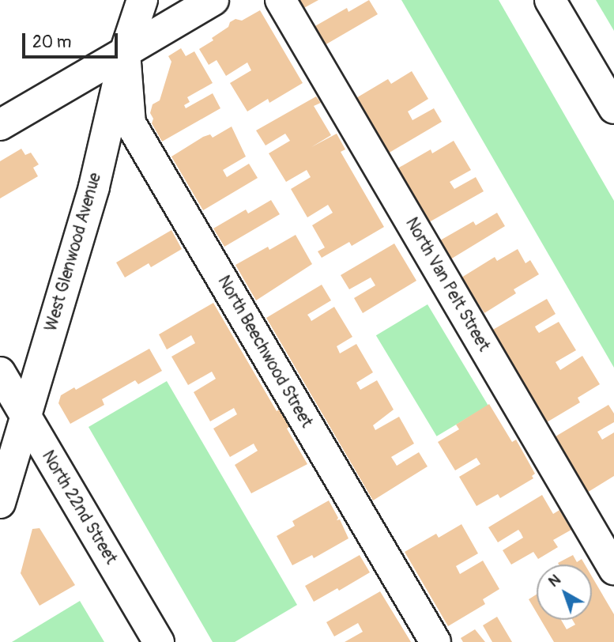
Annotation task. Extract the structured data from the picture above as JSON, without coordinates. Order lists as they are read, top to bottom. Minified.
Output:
{"streets":{"street":["West Glenwood Avenue","North Van Pelt Street","North Beechwood Street","North 22nd Street"]},"crossings":[["West Glenwood Avenue","North Beechwood Street"],["West Glenwood Avenue","North 22nd Street"]],"scale_bar":"20 m","north":"top left"}
